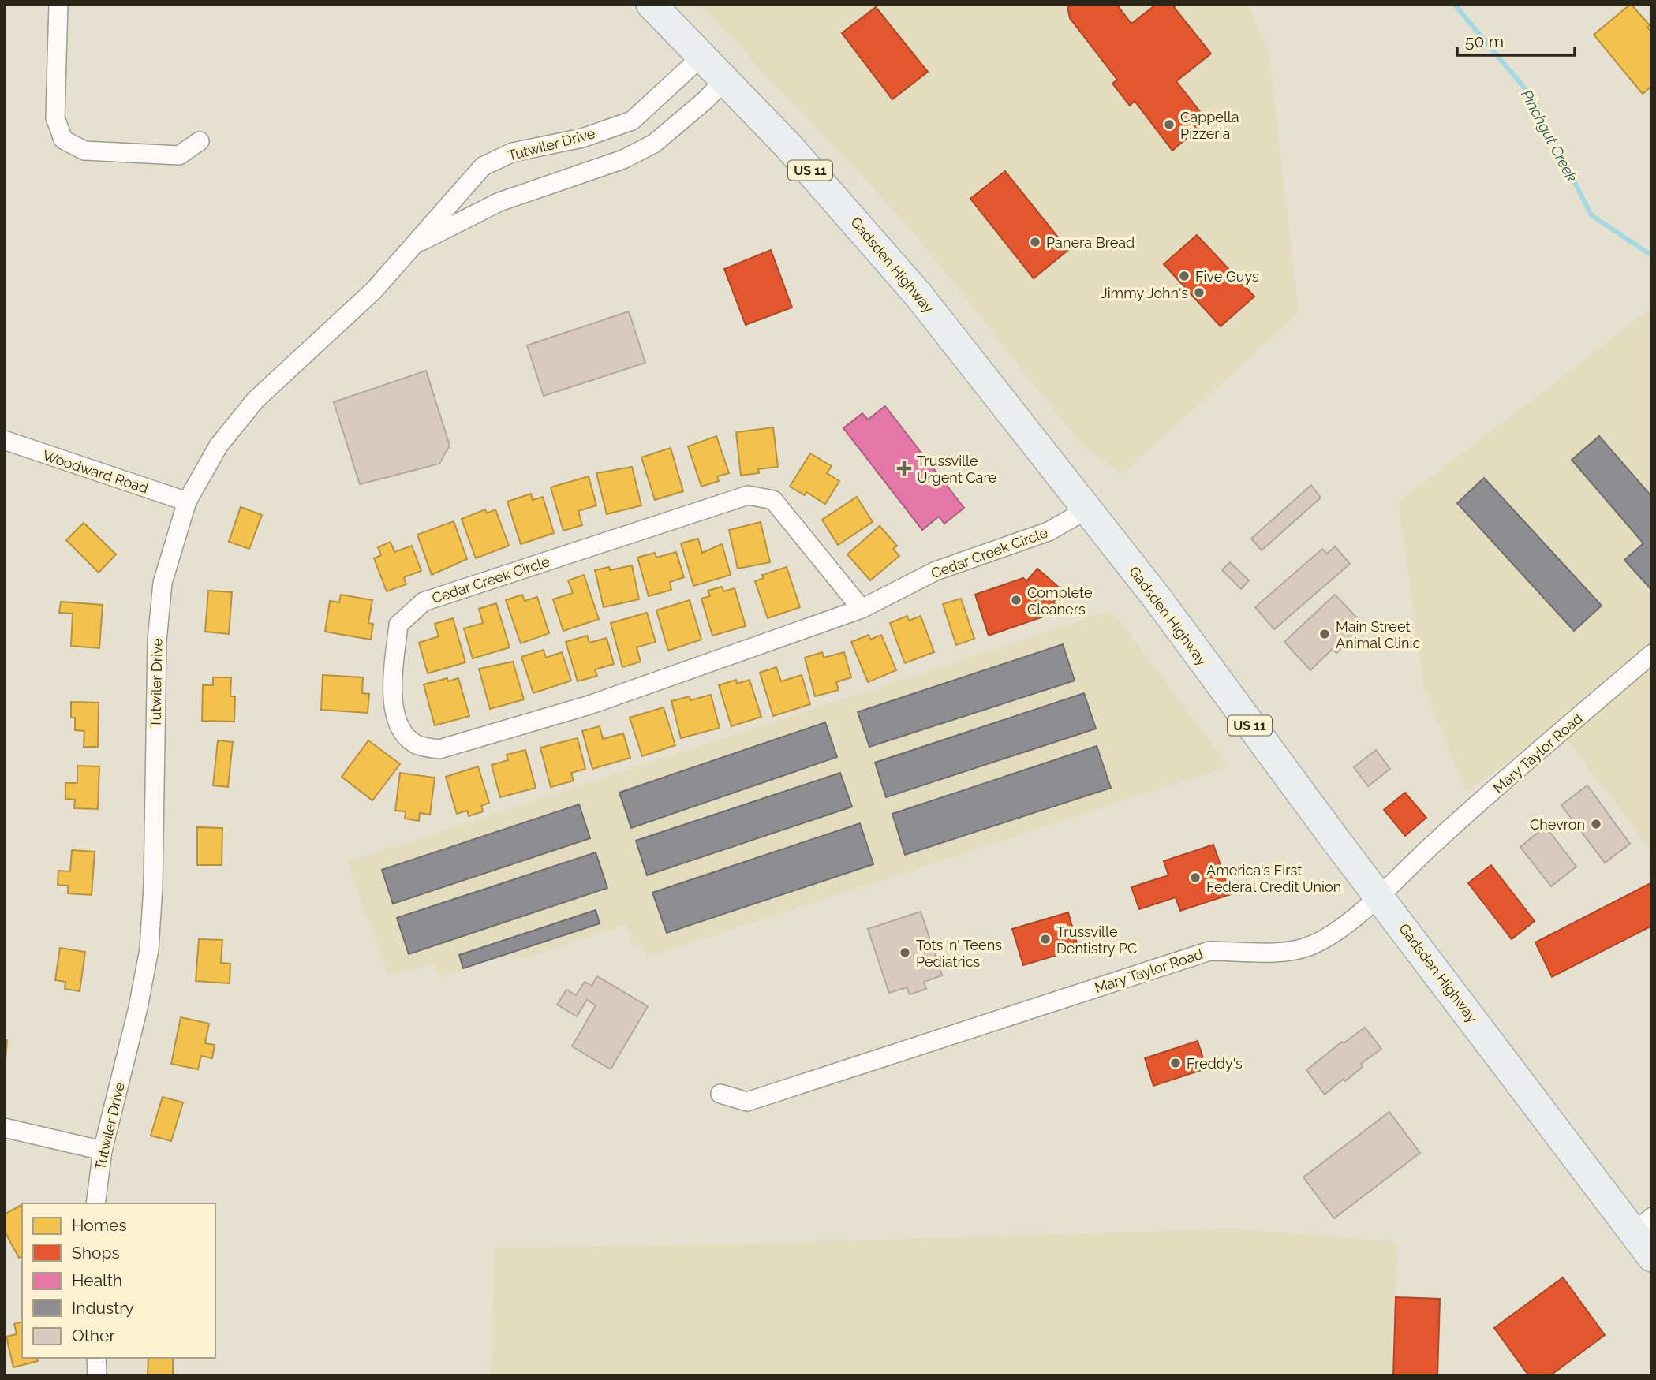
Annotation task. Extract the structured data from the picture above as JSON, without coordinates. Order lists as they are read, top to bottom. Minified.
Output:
{"streets":{"main road":["US 11","Gadsden Highway"],"street":["Tutwiler Drive","Woodward Road","Cedar Creek Circle","Mary Taylor Road"]},"crossings":[["Tutwiler Drive","Gadsden Highway"],["Tutwiler Drive","Woodward Road"],["Gadsden Highway","Cedar Creek Circle"],["Gadsden Highway","Mary Taylor Road"]],"water":["Pinchgut Creek"],"places":{"other":["Cappella Pizzeria","Panera Bread","Five Guys","Jimmy John's","Complete Cleaners","Main Street Animal Clinic","Chevron","America's First Federal Credit Union","Trussville Dentistry PC","Tots 'n' Teens Pediatrics","Freddy's"],"health":["Trussville Urgent Care"]},"legend":["Homes","Shops","Health","Industry","Other"],"scale_bar":"50 m"}
